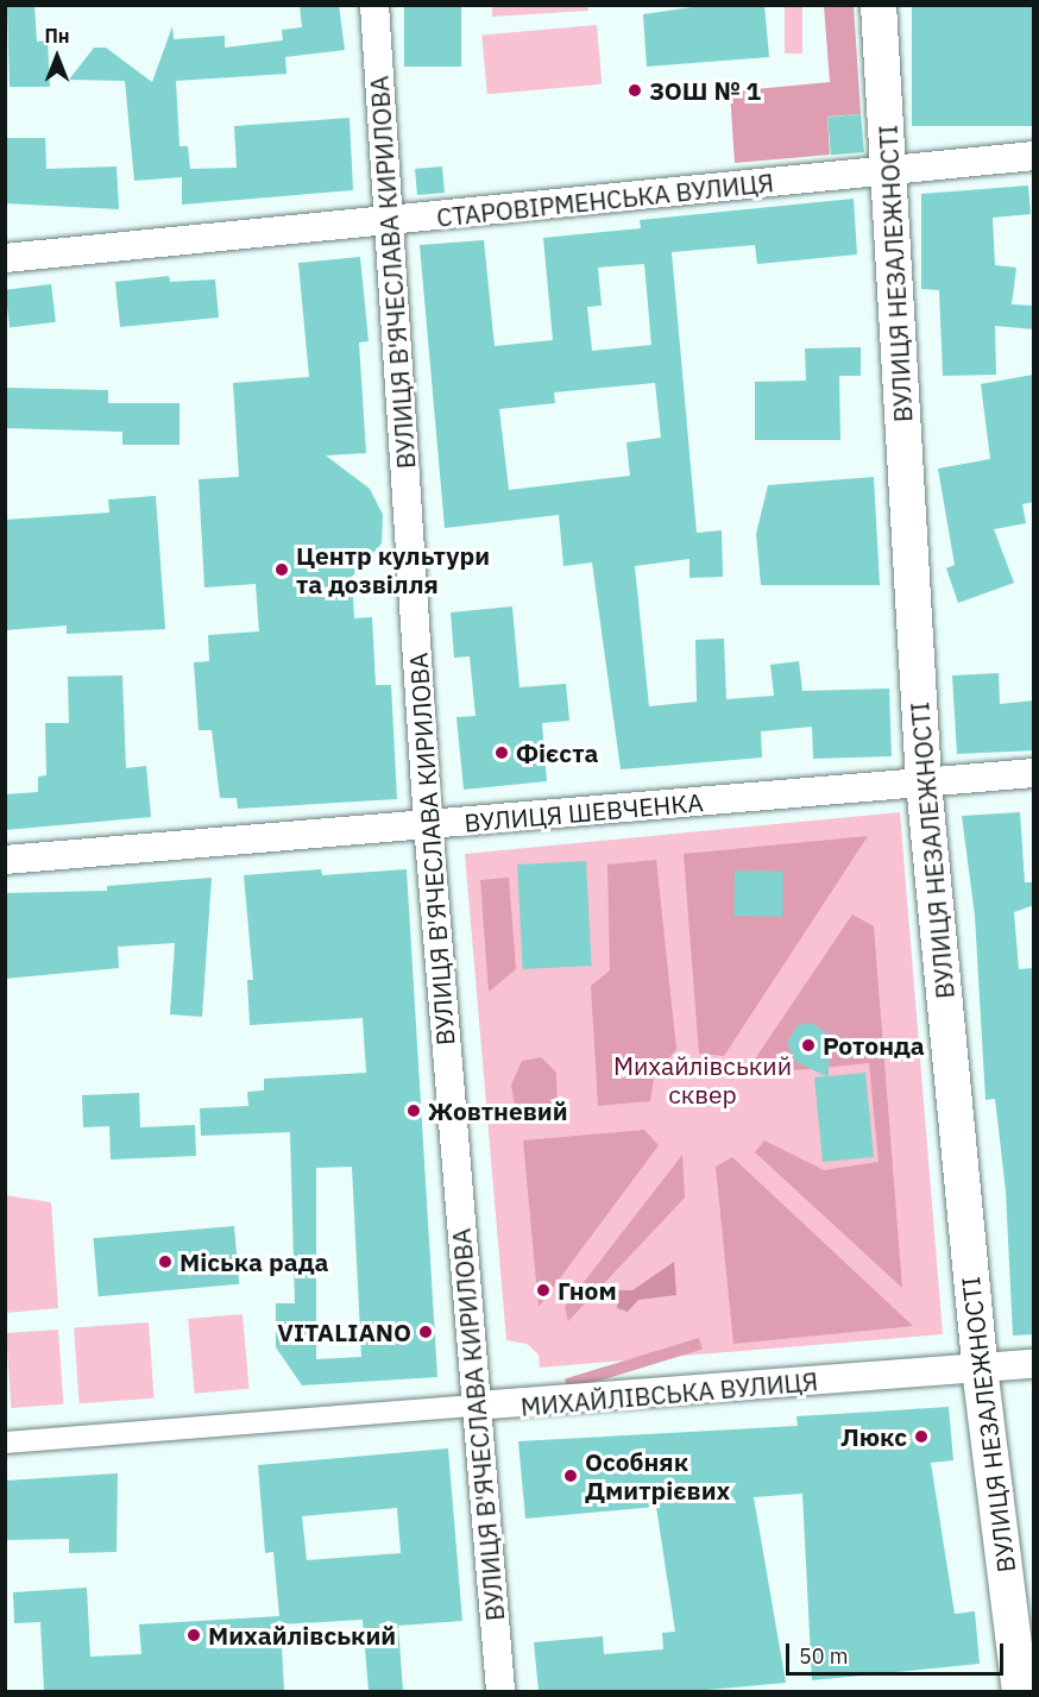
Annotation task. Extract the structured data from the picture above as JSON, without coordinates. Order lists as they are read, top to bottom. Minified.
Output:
{"streets":{"street":["СТАРОВІРМЕНСЬКА ВУЛИЦЯ","ВУЛИЦЯ В'ЯЧЕСЛАВА КИРИЛОВА","ВУЛИЦЯ НЕЗАЛЕЖНОСТІ","ВУЛИЦЯ ШЕВЧЕНКА","МИХАЙЛІВСЬКА ВУЛИЦЯ"]},"crossings":[["СТАРОВІРМЕНСЬКА ВУЛИЦЯ","ВУЛИЦЯ В'ЯЧЕСЛАВА КИРИЛОВА"],["СТАРОВІРМЕНСЬКА ВУЛИЦЯ","ВУЛИЦЯ НЕЗАЛЕЖНОСТІ"],["ВУЛИЦЯ В'ЯЧЕСЛАВА КИРИЛОВА","ВУЛИЦЯ ШЕВЧЕНКА"],["ВУЛИЦЯ В'ЯЧЕСЛАВА КИРИЛОВА","МИХАЙЛІВСЬКА ВУЛИЦЯ"],["ВУЛИЦЯ НЕЗАЛЕЖНОСТІ","ВУЛИЦЯ ШЕВЧЕНКА"],["ВУЛИЦЯ НЕЗАЛЕЖНОСТІ","МИХАЙЛІВСЬКА ВУЛИЦЯ"]],"parks":["Михайлівський сквер"],"places":["ЗОШ № 1","Центр культури та дозвілля","Фієста","Ротонда","Жовтневий","Міська рада","Гном","VITALIANO","Люкс","Особняк Дмитрієвих","Михайлівський"],"scale_bar":"50 m","north":"top"}
